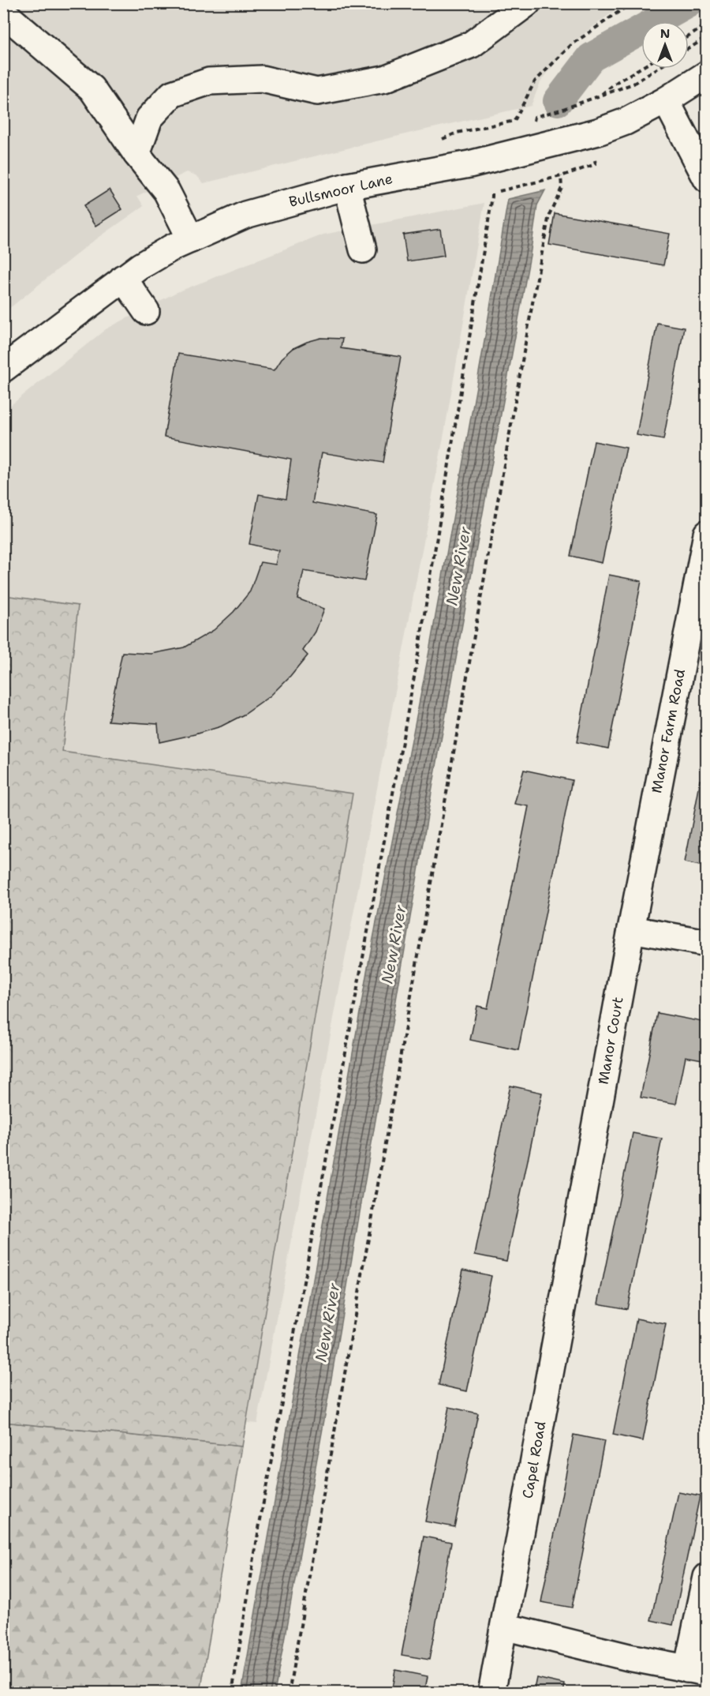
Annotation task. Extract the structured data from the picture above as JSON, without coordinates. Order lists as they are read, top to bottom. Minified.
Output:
{"streets":{"street":["Bullsmoor Lane","Manor Farm Road","Manor Court","Capel Road"]},"crossings":[["Manor Farm Road","Manor Court"],["Manor Court","Capel Road"]],"water":["New River"],"north":"top"}
